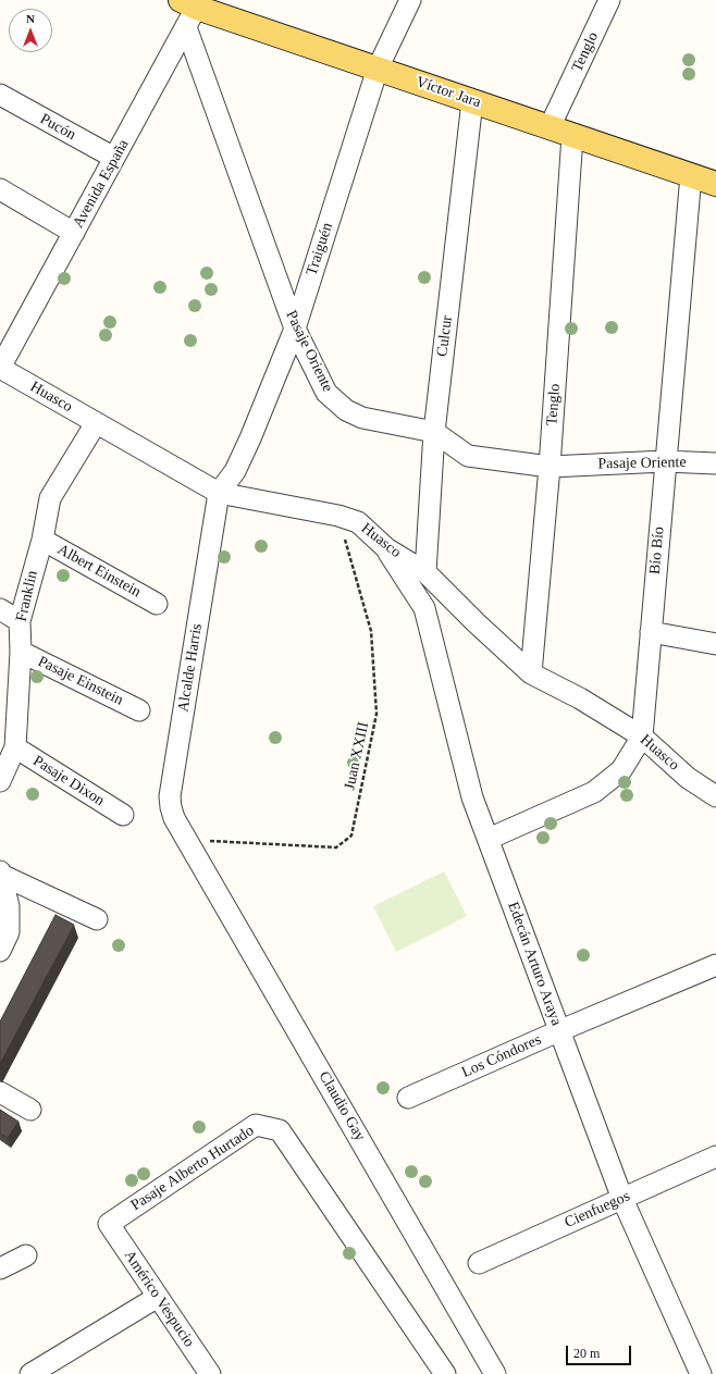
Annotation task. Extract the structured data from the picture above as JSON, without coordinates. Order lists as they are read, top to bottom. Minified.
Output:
{"streets":{"main road":["Víctor Jara"],"street":["Tenglo","Pucón","Avenida España","Traiguén","Culcur","Pasaje Oriente","Huasco","Bío Bío","Albert Einstein","Franklin","Alcalde Harris","Pasaje Einstein","Pasaje Dixon","Edecán Arturo Araya","Los Cóndores","Claudio Gay","Pasaje Alberto Hurtado","Cienfuegos","Américo Vespucio"],"path":["Juan XXIII"]},"crossings":[["Tenglo","Víctor Jara"],["Tenglo","Pasaje Oriente"],["Tenglo","Huasco"],["Víctor Jara","Avenida España"],["Víctor Jara","Traiguén"],["Víctor Jara","Culcur"],["Víctor Jara","Pasaje Oriente"],["Víctor Jara","Bío Bío"],["Pucón","Avenida España"],["Avenida España","Pasaje Oriente"],["Avenida España","Huasco"],["Traiguén","Pasaje Oriente"],["Traiguén","Huasco"],["Traiguén","Alcalde Harris"],["Culcur","Pasaje Oriente"],["Culcur","Huasco"],["Pasaje Oriente","Bío Bío"],["Huasco","Bío Bío"],["Huasco","Franklin"],["Huasco","Alcalde Harris"],["Huasco","Juan XXIII"],["Huasco","Edecán Arturo Araya"],["Bío Bío","Edecán Arturo Araya"],["Albert Einstein","Franklin"],["Franklin","Pasaje Einstein"],["Franklin","Pasaje Dixon"],["Alcalde Harris","Juan XXIII"],["Alcalde Harris","Claudio Gay"],["Juan XXIII","Claudio Gay"],["Edecán Arturo Araya","Los Cóndores"],["Edecán Arturo Araya","Cienfuegos"],["Pasaje Alberto Hurtado","Américo Vespucio"]],"scale_bar":"20 m","north":"top"}
